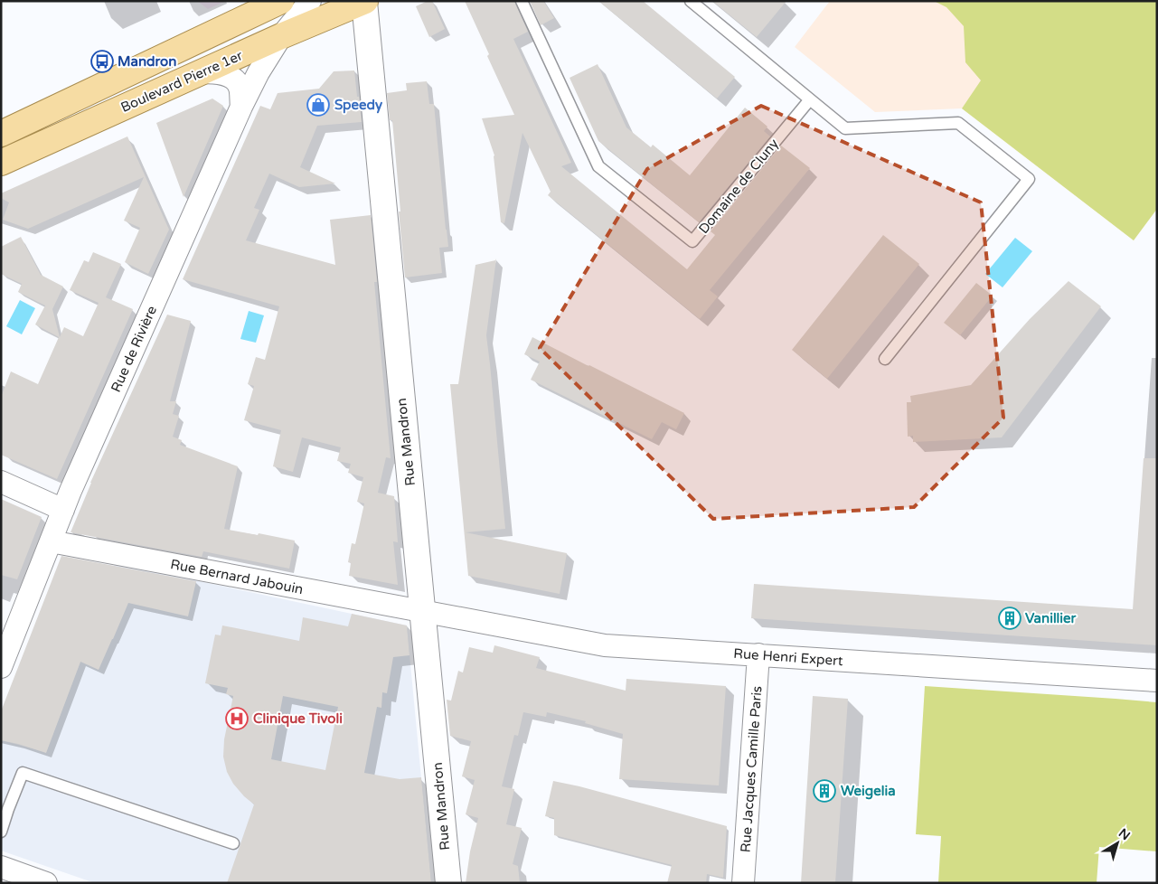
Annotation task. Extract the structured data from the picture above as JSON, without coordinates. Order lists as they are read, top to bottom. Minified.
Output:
{"streets":{"main road":["Boulevard Pierre 1er"],"street":["Rue de Rivière","Rue Mandron","Rue Bernard Jabouin","Rue Henri Expert","Rue Jacques Camille Paris"],"lane":["Domaine de Cluny"]},"crossings":[["Boulevard Pierre 1er","Rue de Rivière"],["Boulevard Pierre 1er","Rue Mandron"],["Rue de Rivière","Rue Bernard Jabouin"],["Rue Mandron","Rue Bernard Jabouin"],["Rue Mandron","Rue Henri Expert"],["Rue Bernard Jabouin","Rue Henri Expert"],["Rue Henri Expert","Rue Jacques Camille Paris"]],"places":{"bus stop":["Mandron"],"shop":["Speedy"],"building":["Vanillier","Weigelia"],"hospital":["Clinique Tivoli"]},"north":"top right"}
